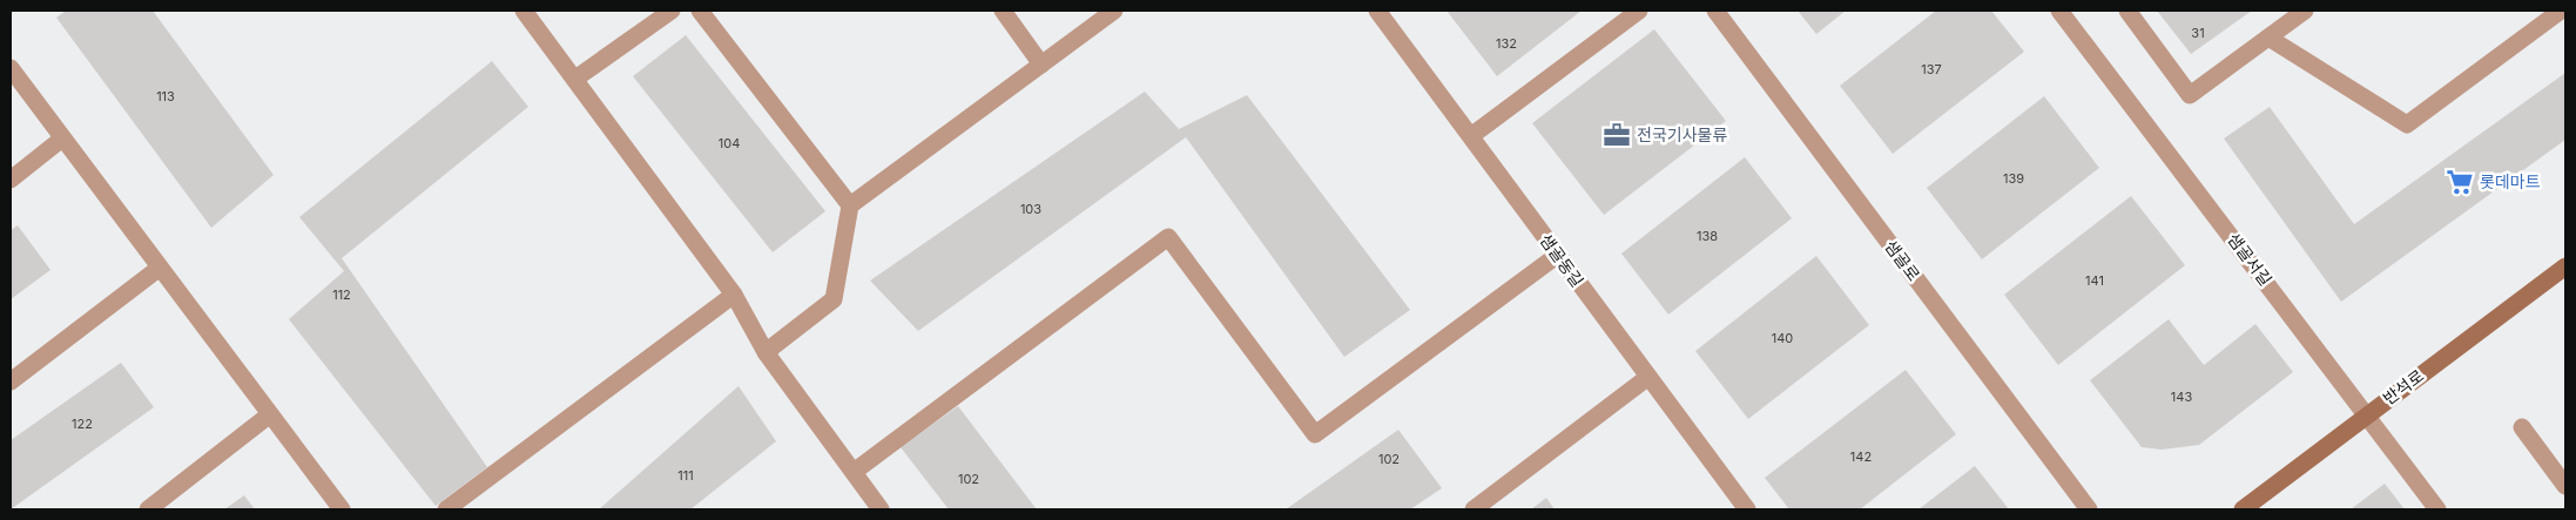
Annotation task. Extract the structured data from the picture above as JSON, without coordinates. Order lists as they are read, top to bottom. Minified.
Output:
{"streets":{"street":["샘골서길","샘골동길","샘골로","반석로"]},"crossings":[["샘골서길","반석로"]],"places":{"office":["전국기사물류"],"supermarket":["롯데마트"]},"house_numbers":["31","132","137","113","104","139","103","138","141","112","140","143","122","142","102","111","102"]}
